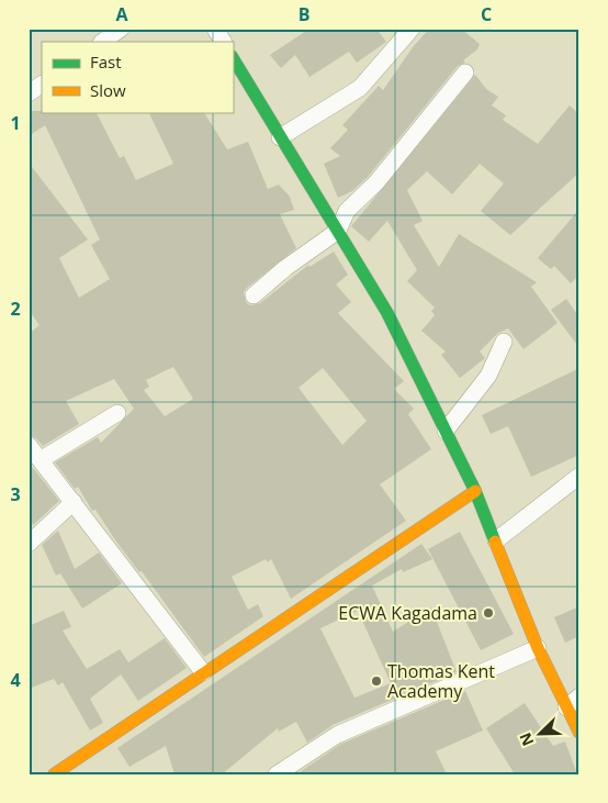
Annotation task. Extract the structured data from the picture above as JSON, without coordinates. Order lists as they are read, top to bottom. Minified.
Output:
{"places":["ECWA Kagadama","Thomas Kent Academy"],"legend":["Fast","Slow"],"north":"bottom left","grid":{"columns":["A","B","C"],"rows":["1","2","3","4"]}}
